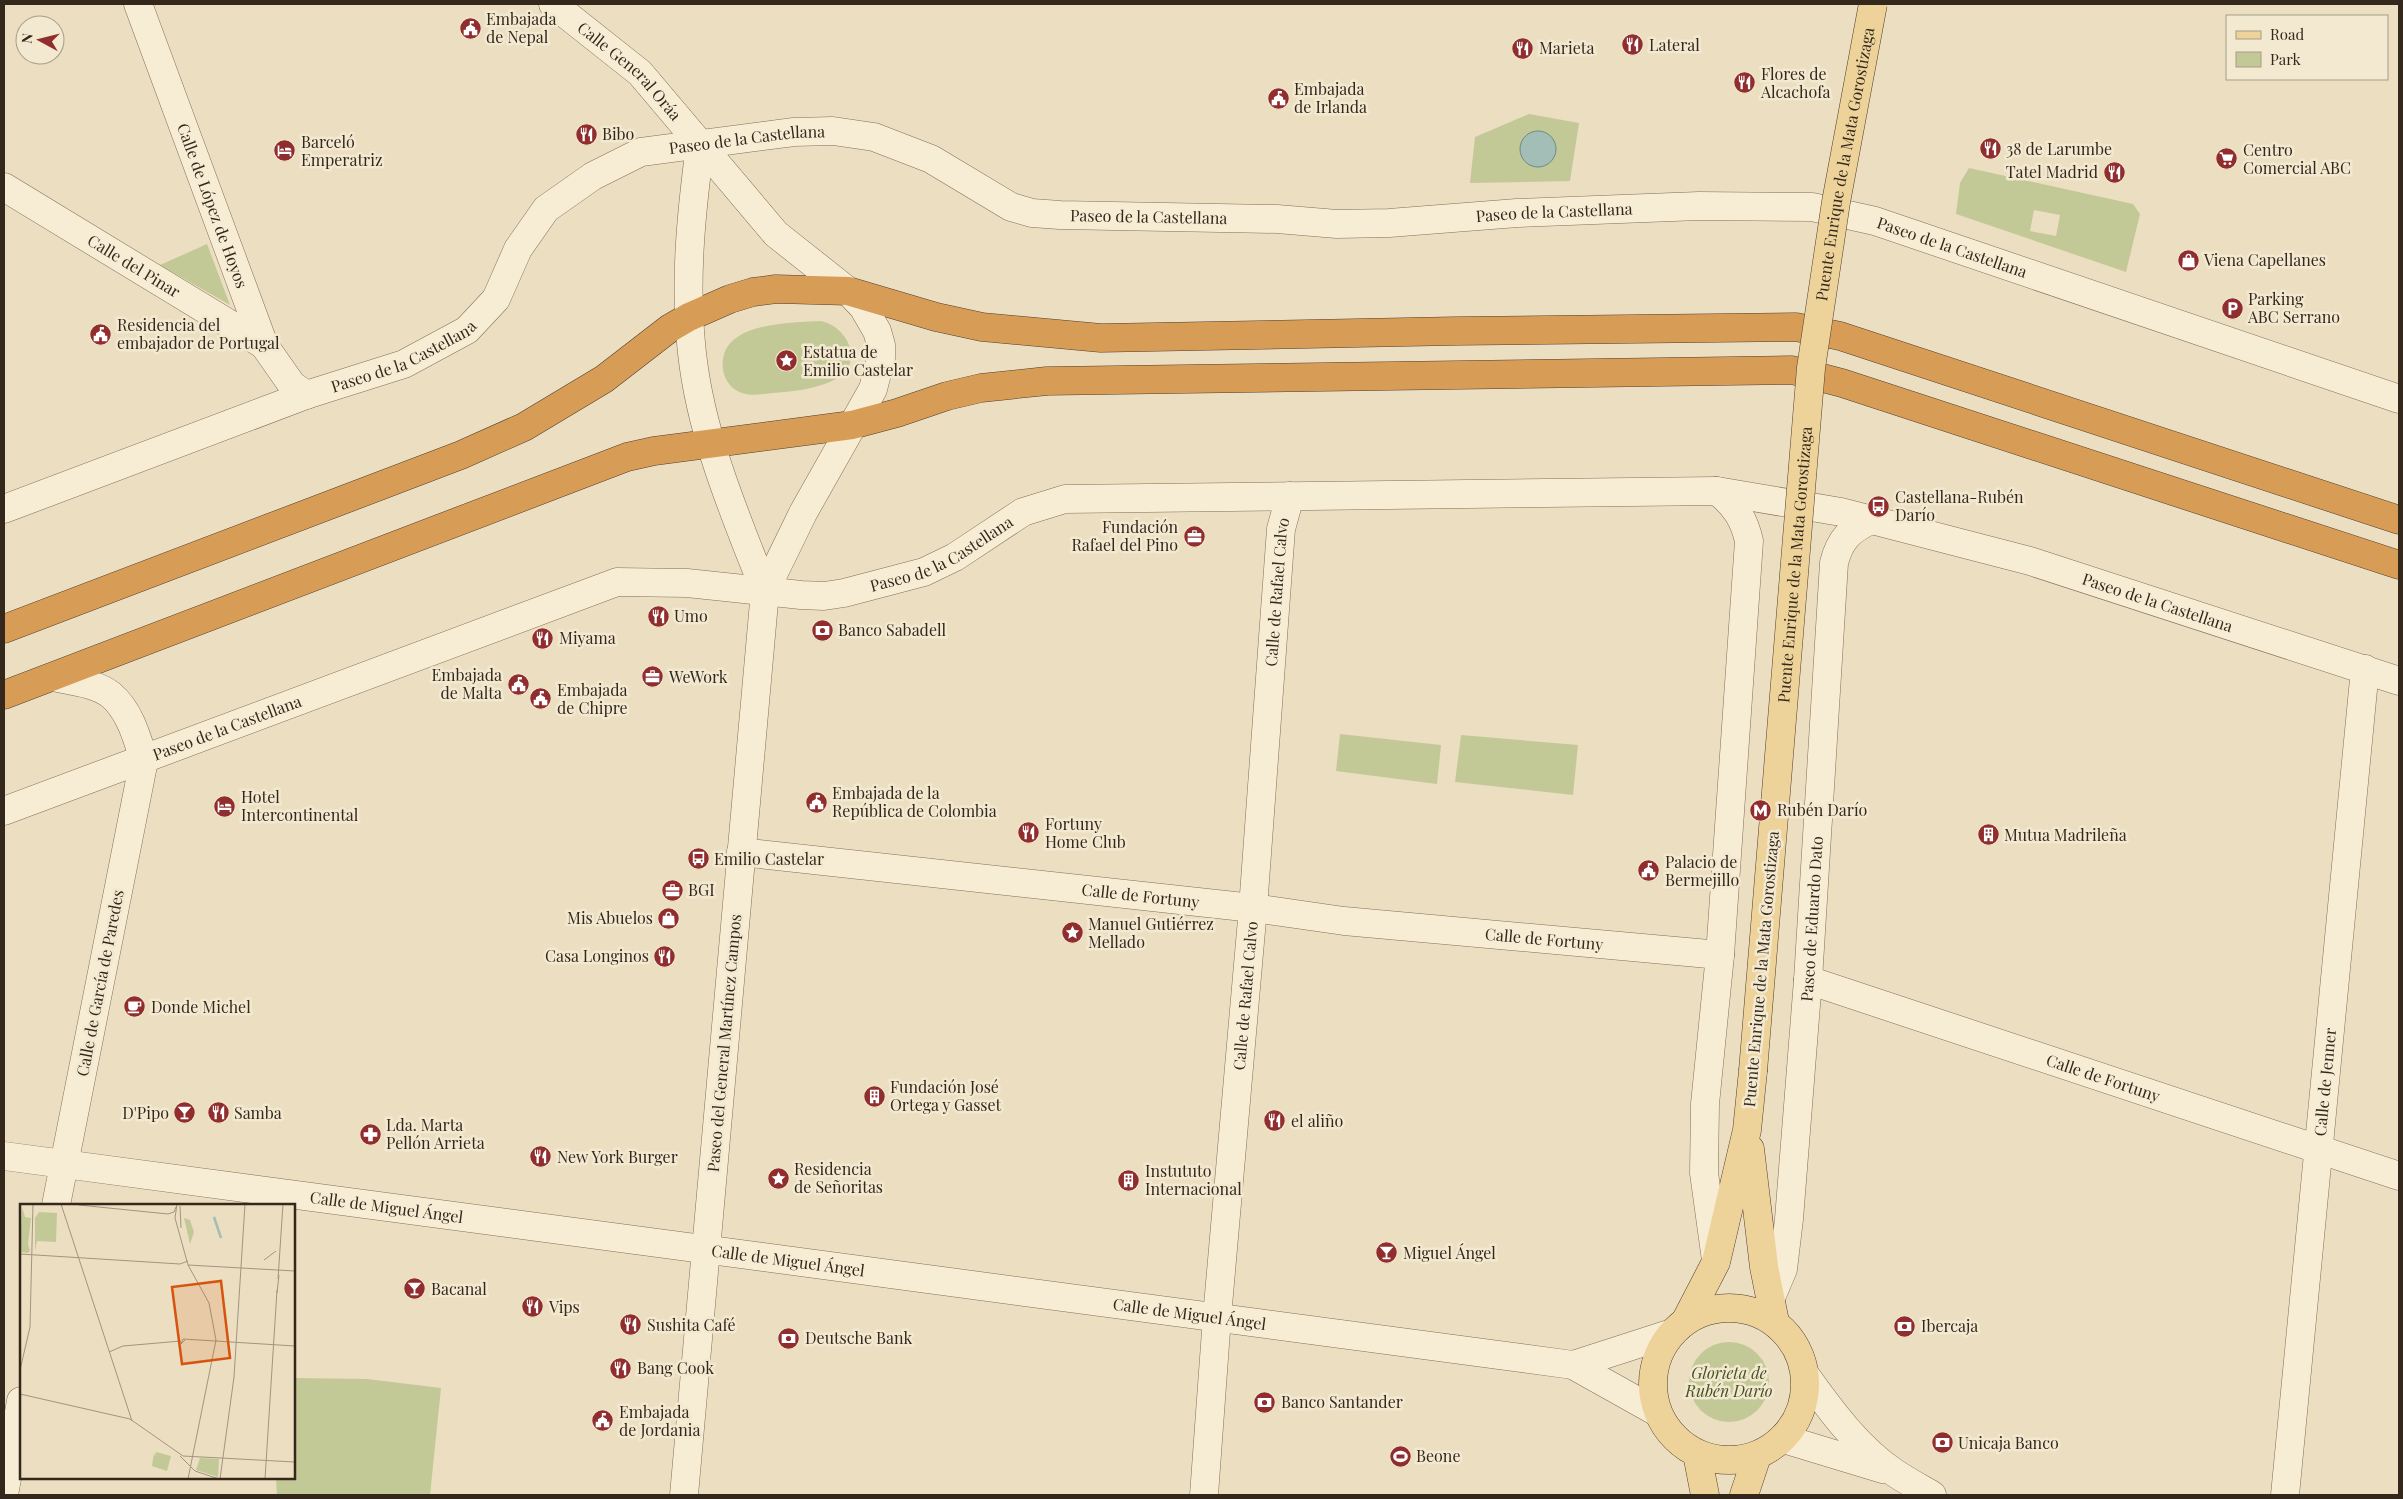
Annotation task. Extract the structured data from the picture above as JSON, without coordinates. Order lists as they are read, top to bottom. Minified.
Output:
{"streets":{"main road":["Puente Enrique de la Mata Gorostizaga"],"street":["Calle General Oráa","Paseo de la Castellana","Calle de López de Hoyos","Calle del Pinar","Calle de Rafael Calvo","Calle de Fortuny","Paseo de Eduardo Dato","Calle de García de Paredes","Paseo del General Martínez Campos","Calle de Jenner","Calle de Miguel Ángel"]},"crossings":[["Calle General Oráa","Paseo de la Castellana"],["Calle General Oráa","Paseo del General Martínez Campos"],["Paseo de la Castellana","Calle de López de Hoyos"],["Paseo de la Castellana","Calle de Rafael Calvo"],["Paseo de la Castellana","Paseo de Eduardo Dato"],["Paseo de la Castellana","Calle de García de Paredes"],["Paseo de la Castellana","Paseo del General Martínez Campos"],["Paseo de la Castellana","Calle de Jenner"],["Calle de López de Hoyos","Calle del Pinar"],["Calle de Rafael Calvo","Calle de Fortuny"],["Calle de Rafael Calvo","Calle de Miguel Ángel"],["Calle de Fortuny","Paseo de Eduardo Dato"],["Calle de Fortuny","Paseo del General Martínez Campos"],["Calle de Fortuny","Calle de Jenner"],["Paseo de Eduardo Dato","Calle de Miguel Ángel"],["Calle de García de Paredes","Calle de Miguel Ángel"],["Paseo del General Martínez Campos","Calle de Miguel Ángel"]],"parks":["Glorieta de Rubén Darío"],"places":{"public building":["Embajada de Nepal","Embajada de Irlanda","Residencia del embajador de Portugal","Embajada de Malta","Embajada de Chipre","Embajada de la República de Colombia","Palacio de Bermejillo","Embajada de Jordania"],"restaurant":["Lateral","Marieta","Flores de Alcachofa","Bibo","38 de Larumbe","Tatel Madrid","Umo","Miyama","Fortuny Home Club","Casa Longinos","Samba","el aliño","New York Burger","Vips","Sushita Café","Bang Cook"],"hotel":["Barceló Emperatriz","Hotel Intercontinental"],"supermarket":["Centro Comercial ABC"],"shop":["Viena Capellanes","Mis Abuelos"],"parking":["Parking ABC Serrano"],"place":["Estatua de Emilio Castelar","Manuel Gutiérrez Mellado","Residencia de Señoritas"],"bus stop":["Castellana-Rubén Darío","Emilio Castelar"],"office":["Fundación Rafael del Pino","WeWork","BGI"],"bank":["Banco Sabadell","Ibercaja","Deutsche Bank","Banco Santander","Unicaja Banco"],"metro station":["Rubén Darío"],"building":["Mutua Madrileña","Fundación José Ortega y Gasset","Instututo Internacional"],"cafe":["Donde Michel"],"bar":["D'Pipo","Miguel Ángel","Bacanal"],"pharmacy":["Lda. Marta Pellón Arrieta"],"sports":["Beone"]},"legend":["Road","Park"],"north":"left"}
